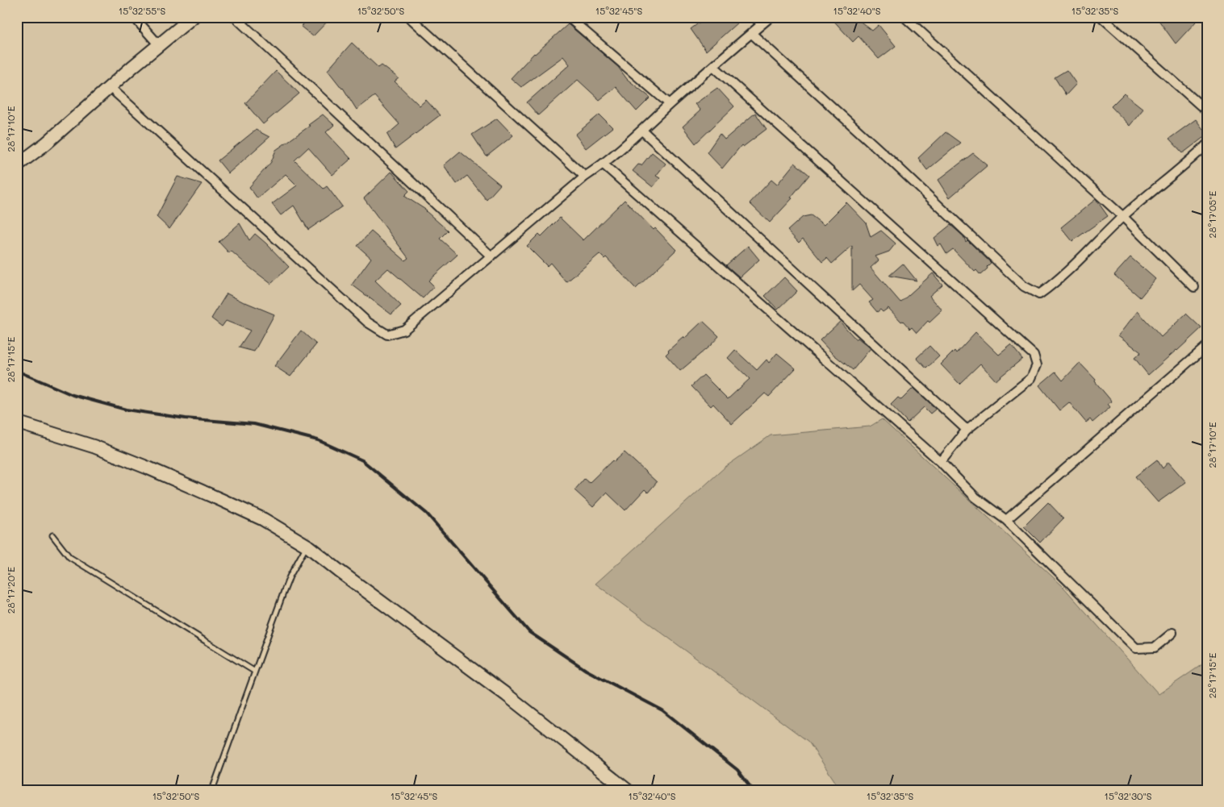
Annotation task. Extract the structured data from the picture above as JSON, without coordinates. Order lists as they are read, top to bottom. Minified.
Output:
{"coordinates":["15°32'55\"S","15°32'50\"S","15°32'45\"S","15°32'40\"S","15°32'35\"S","28°17'10\"E","28°17'05\"E","28°17'15\"E","28°17'20\"E","15°32'30\"S"]}
